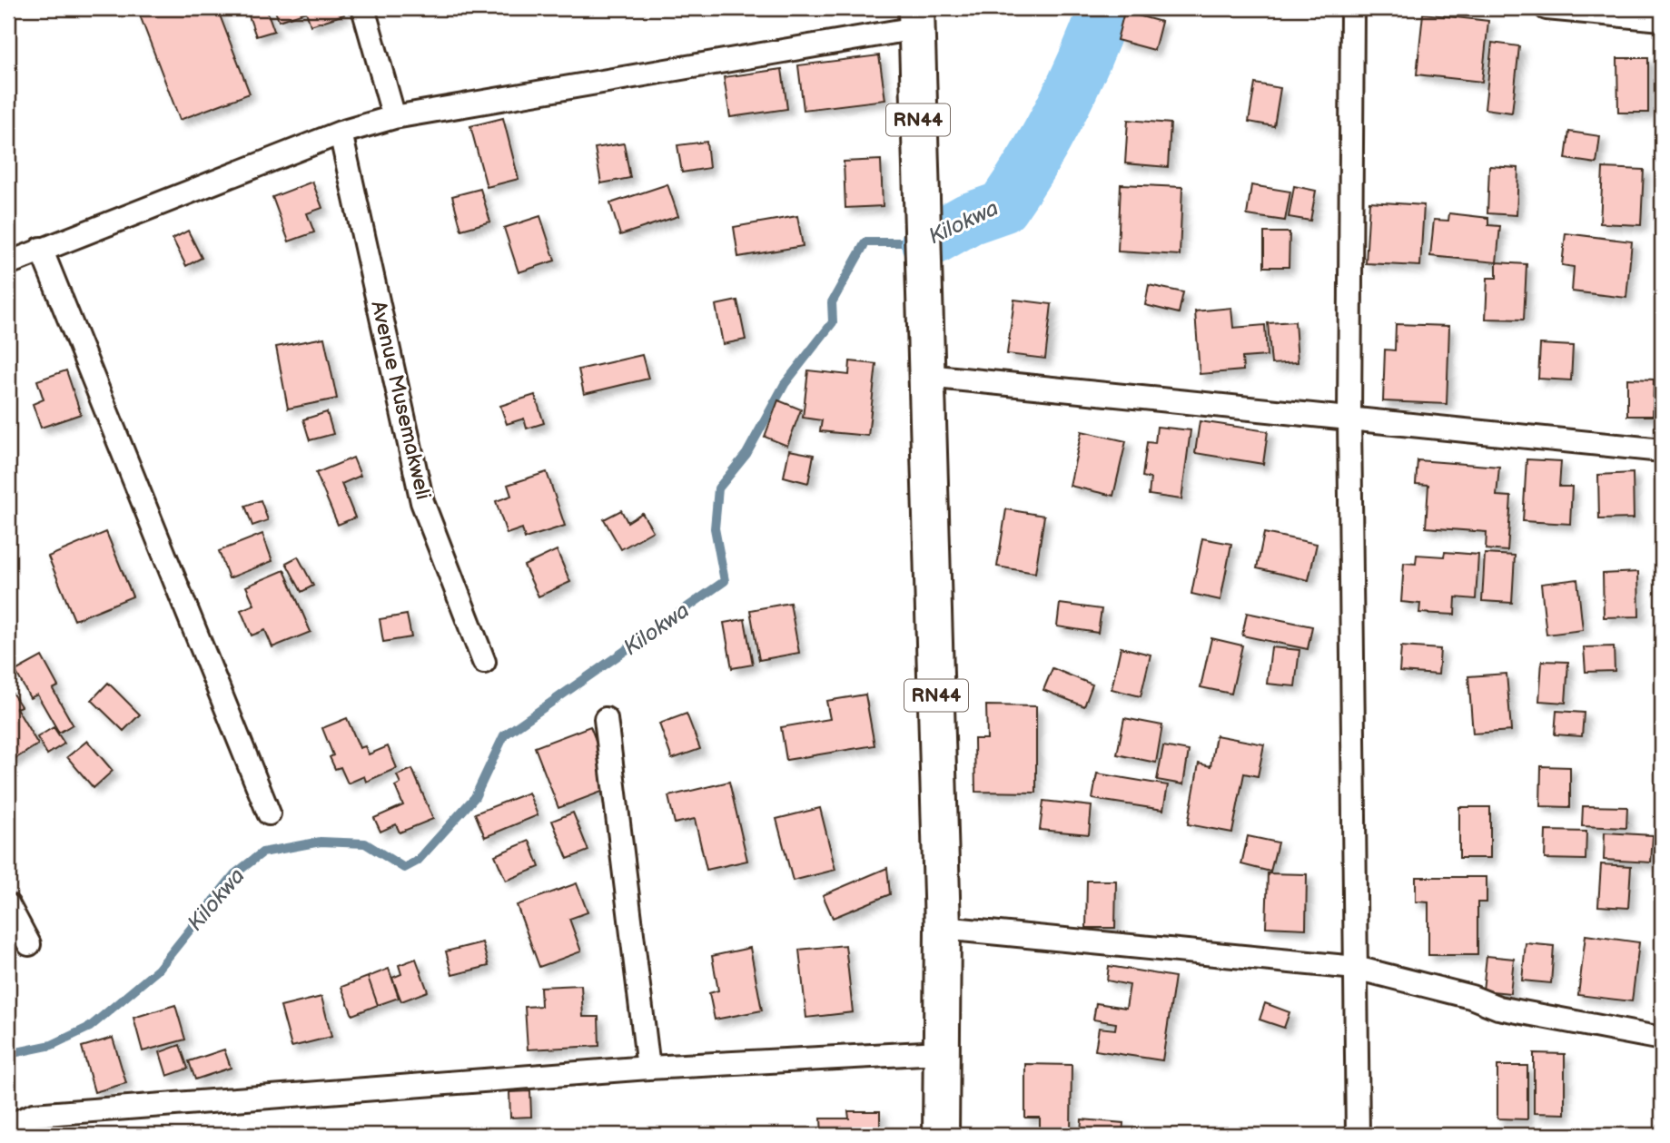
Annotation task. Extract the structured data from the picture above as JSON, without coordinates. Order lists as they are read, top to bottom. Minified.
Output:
{"streets":{"main road":["RN44"],"street":["Avenue Musemakweli"]},"water":["Kilokwa"]}
